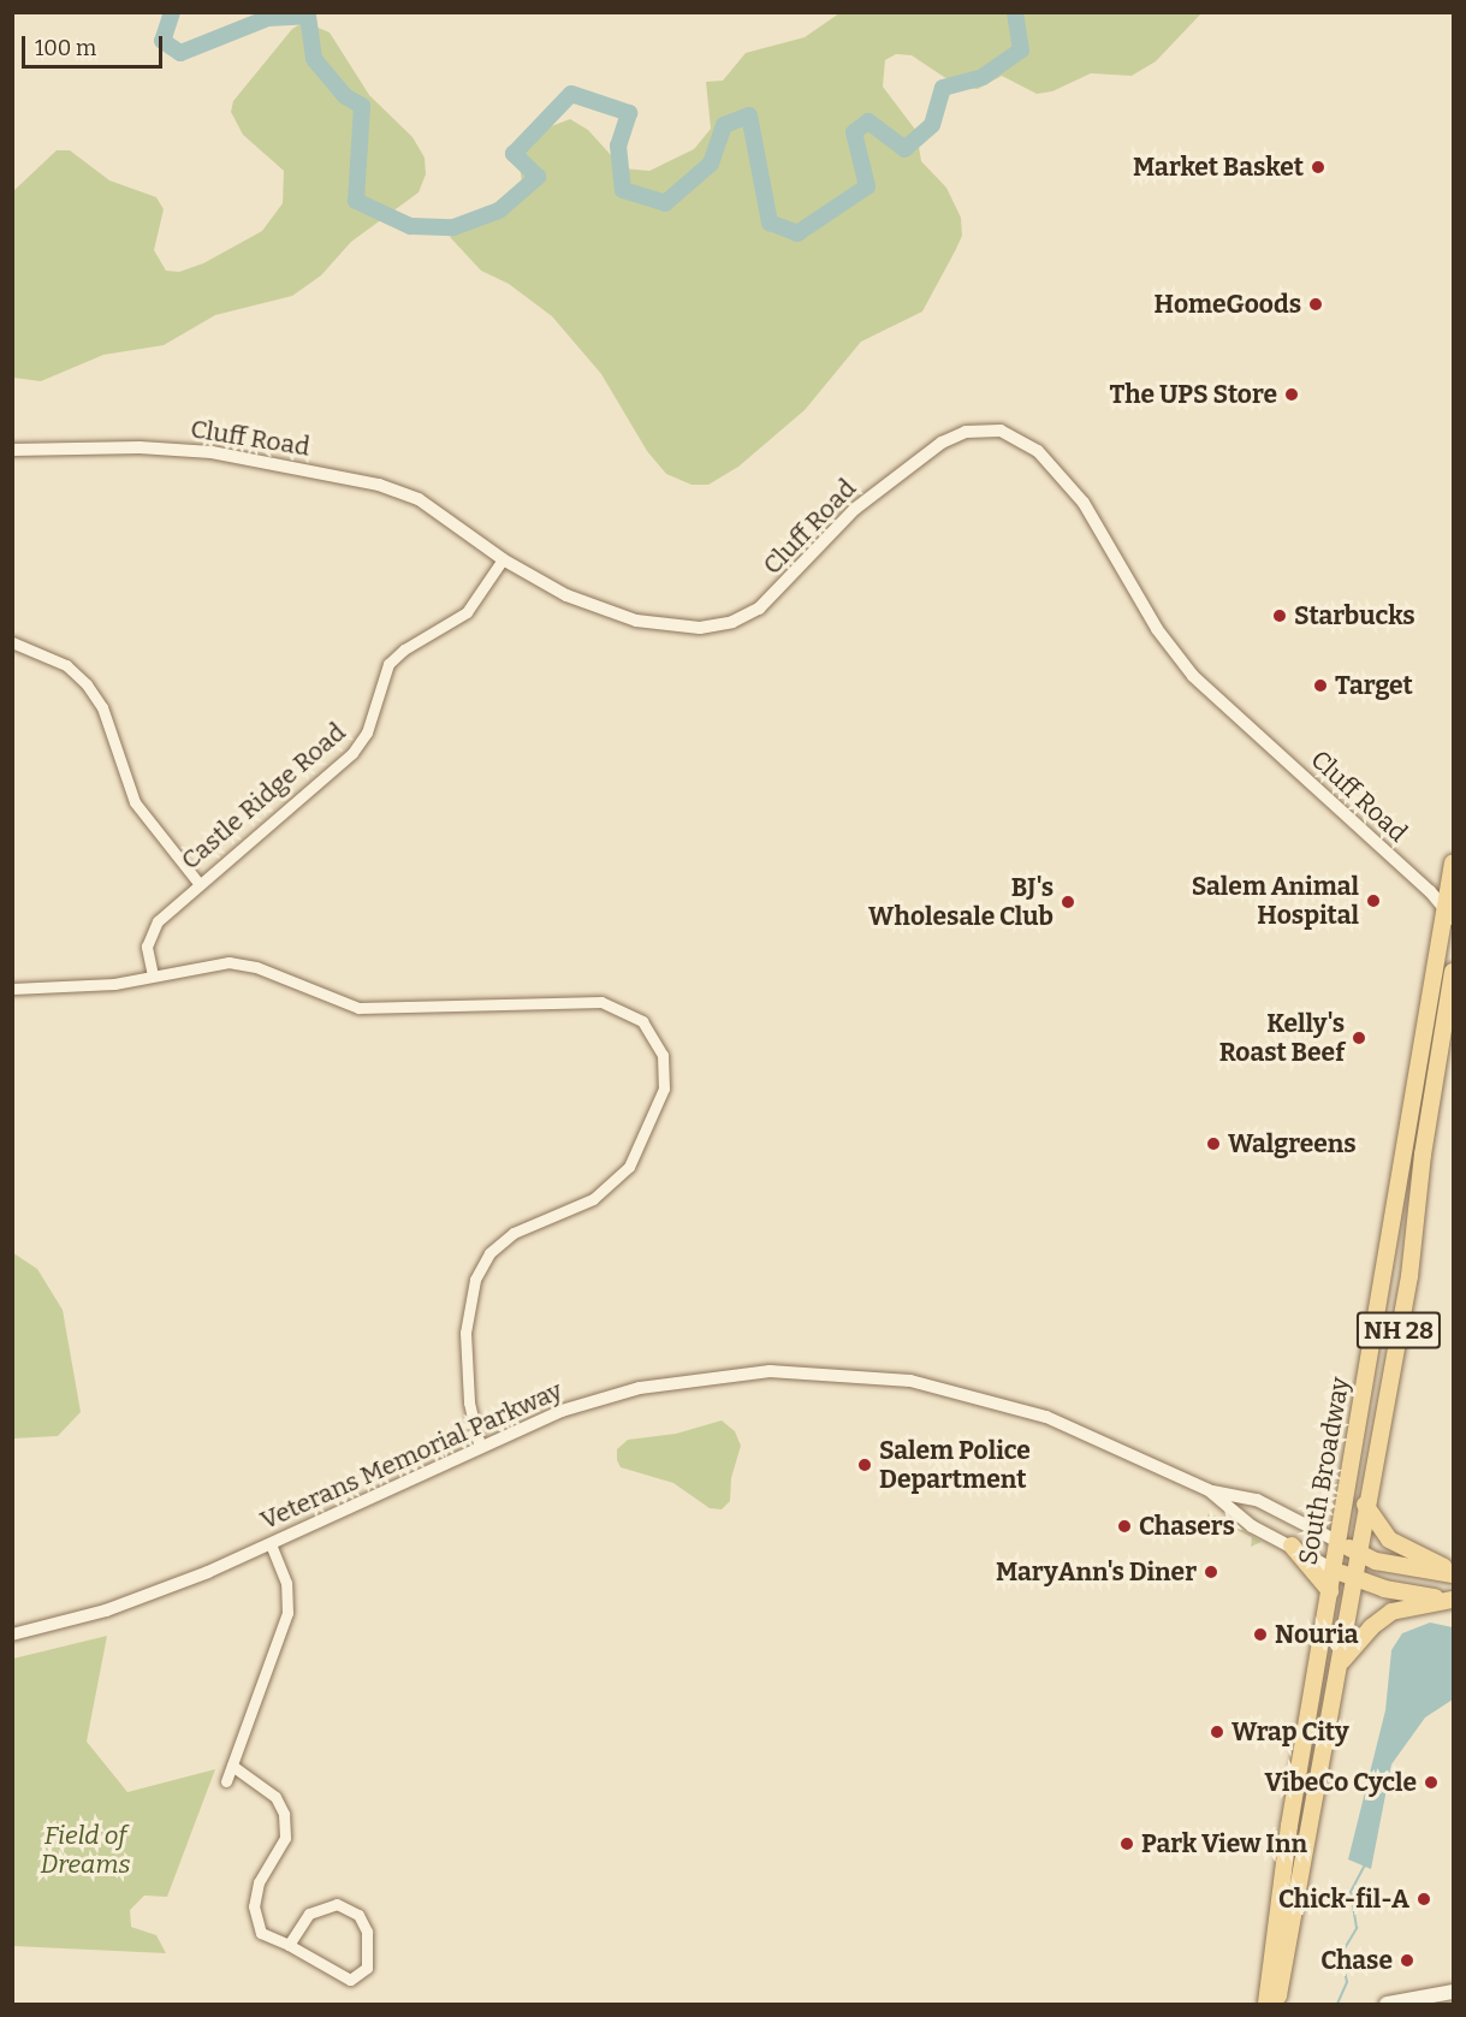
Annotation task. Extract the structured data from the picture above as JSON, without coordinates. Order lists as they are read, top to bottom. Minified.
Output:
{"streets":{"main road":["NH 28","South Broadway"],"street":["Cluff Road","Castle Ridge Road","Veterans Memorial Parkway"]},"crossings":[["Cluff Road","Castle Ridge Road"],["Cluff Road","South Broadway"],["Veterans Memorial Parkway","South Broadway"]],"parks":["Field of Dreams"],"places":["Market Basket","HomeGoods","The UPS Store","Starbucks","Target","Salem Animal Hospital","BJ's Wholesale Club","Kelly's Roast Beef","Walgreens","Salem Police Department","Chasers","MaryAnn's Diner","Nouria","Wrap City","VibeCo Cycle","Park View Inn","Chick-fil-A","Chase"],"scale_bar":"100 m"}
